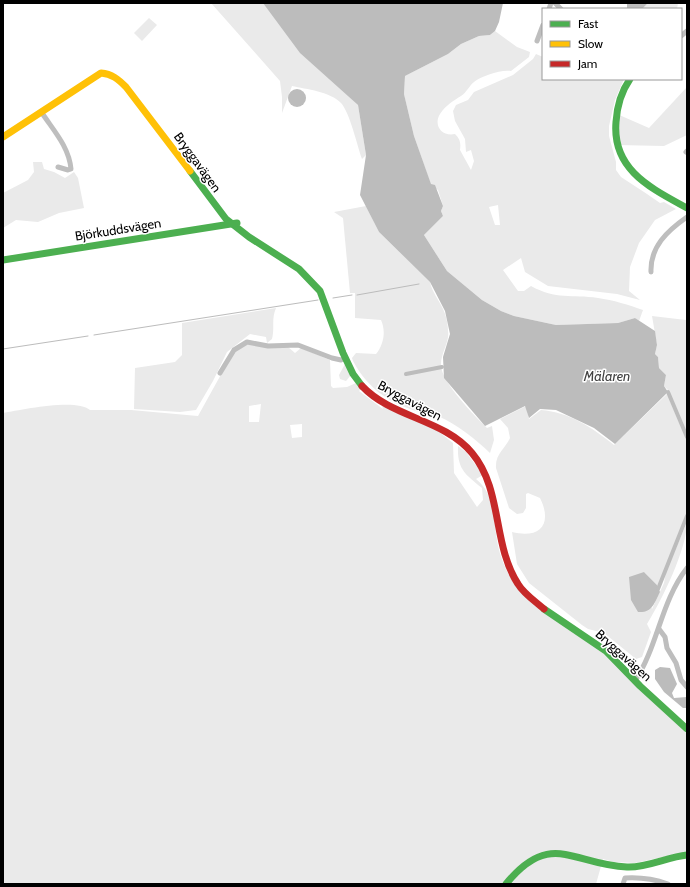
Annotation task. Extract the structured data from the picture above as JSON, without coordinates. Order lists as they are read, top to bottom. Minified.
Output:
{"streets":{"main road":["Bryggavägen","Björkuddsvägen"]},"crossings":[["Bryggavägen","Björkuddsvägen"]],"water":["Mälaren"],"legend":["Fast","Slow","Jam"]}
